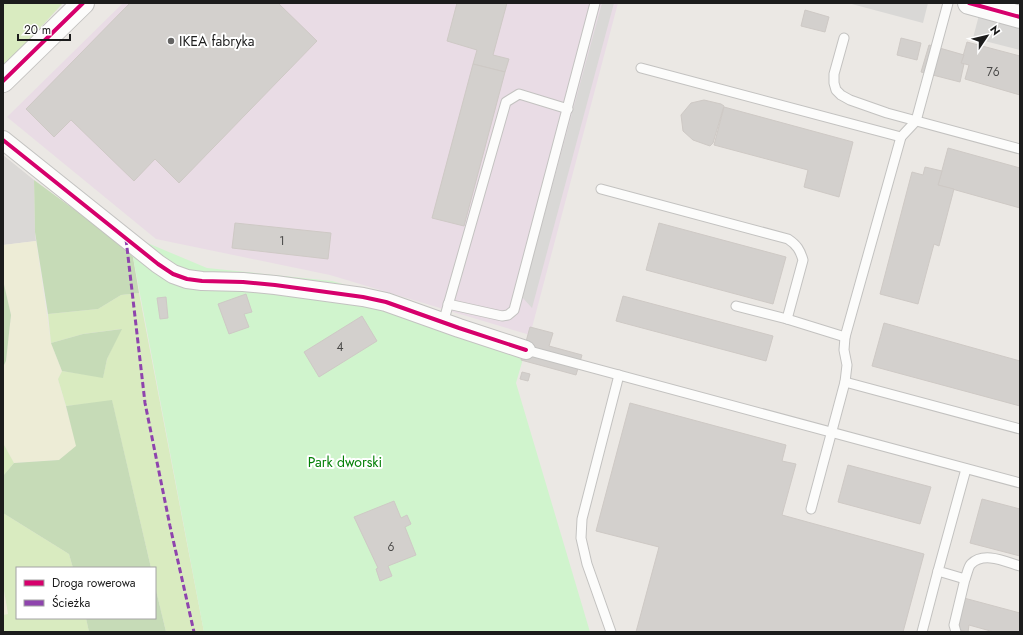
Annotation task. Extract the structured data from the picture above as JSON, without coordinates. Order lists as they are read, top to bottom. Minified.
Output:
{"parks":["Park dworski"],"places":["IKEA fabryka"],"house_numbers":["76","1","4","6"],"legend":["Droga rowerowa","Ścieżka"],"scale_bar":"20 m","north":"top right"}
